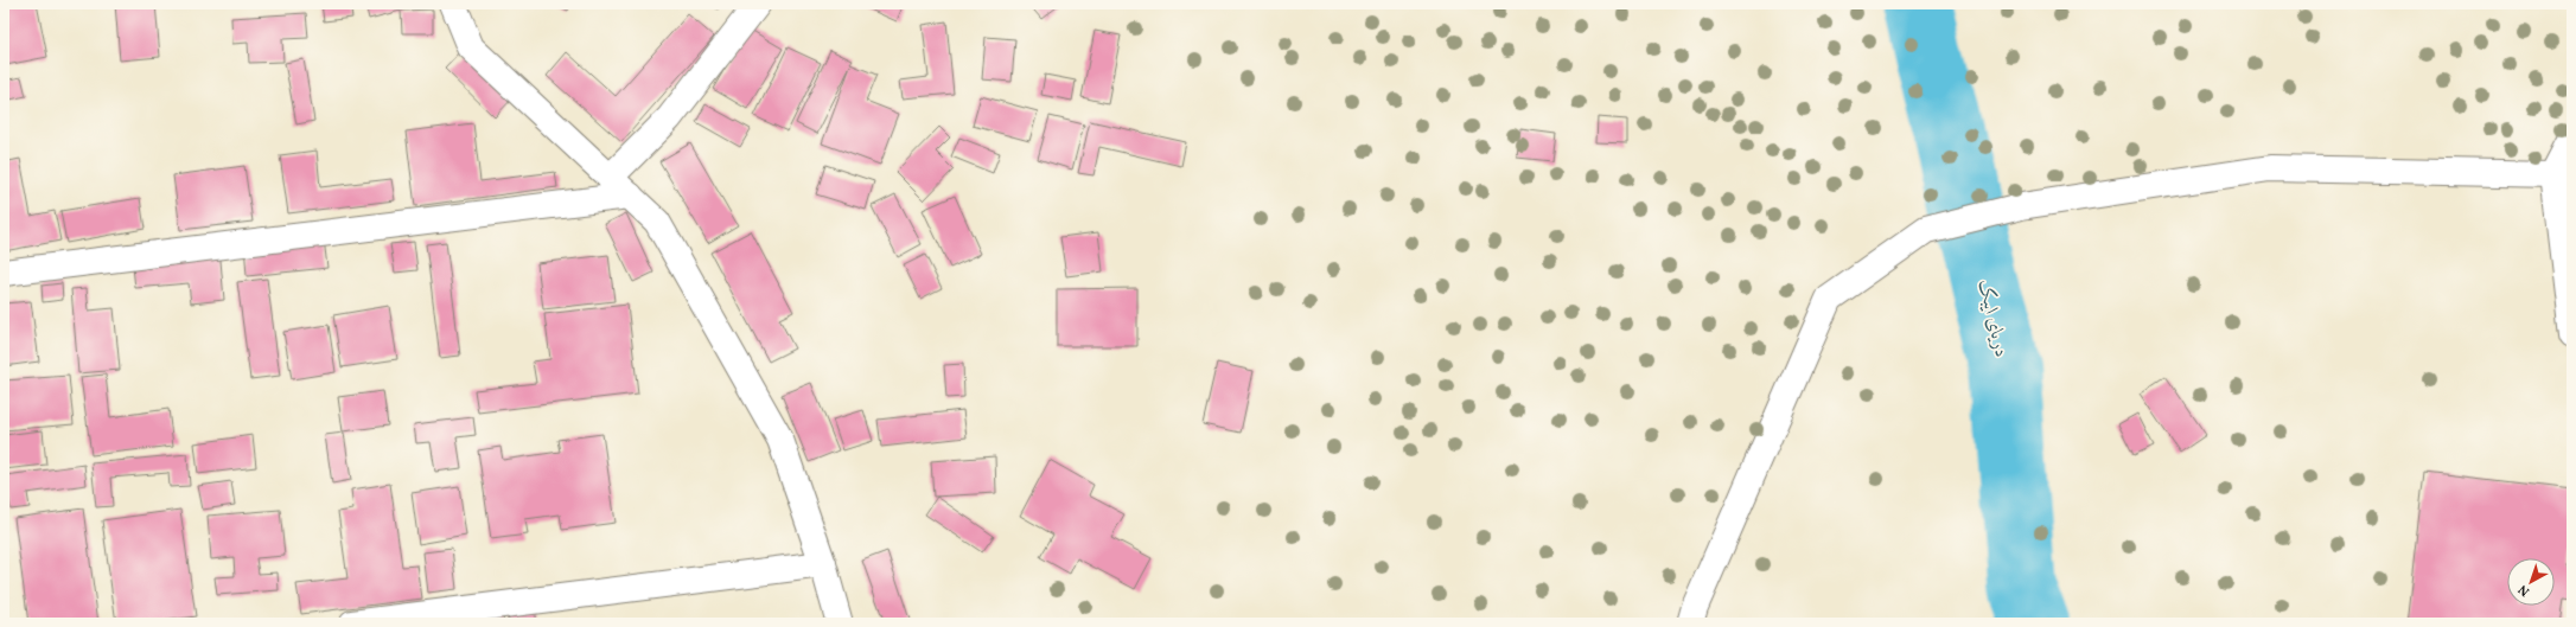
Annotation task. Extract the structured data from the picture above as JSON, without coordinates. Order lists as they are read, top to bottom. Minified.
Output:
{"water":["دریای ایبک"],"north":"bottom left"}
